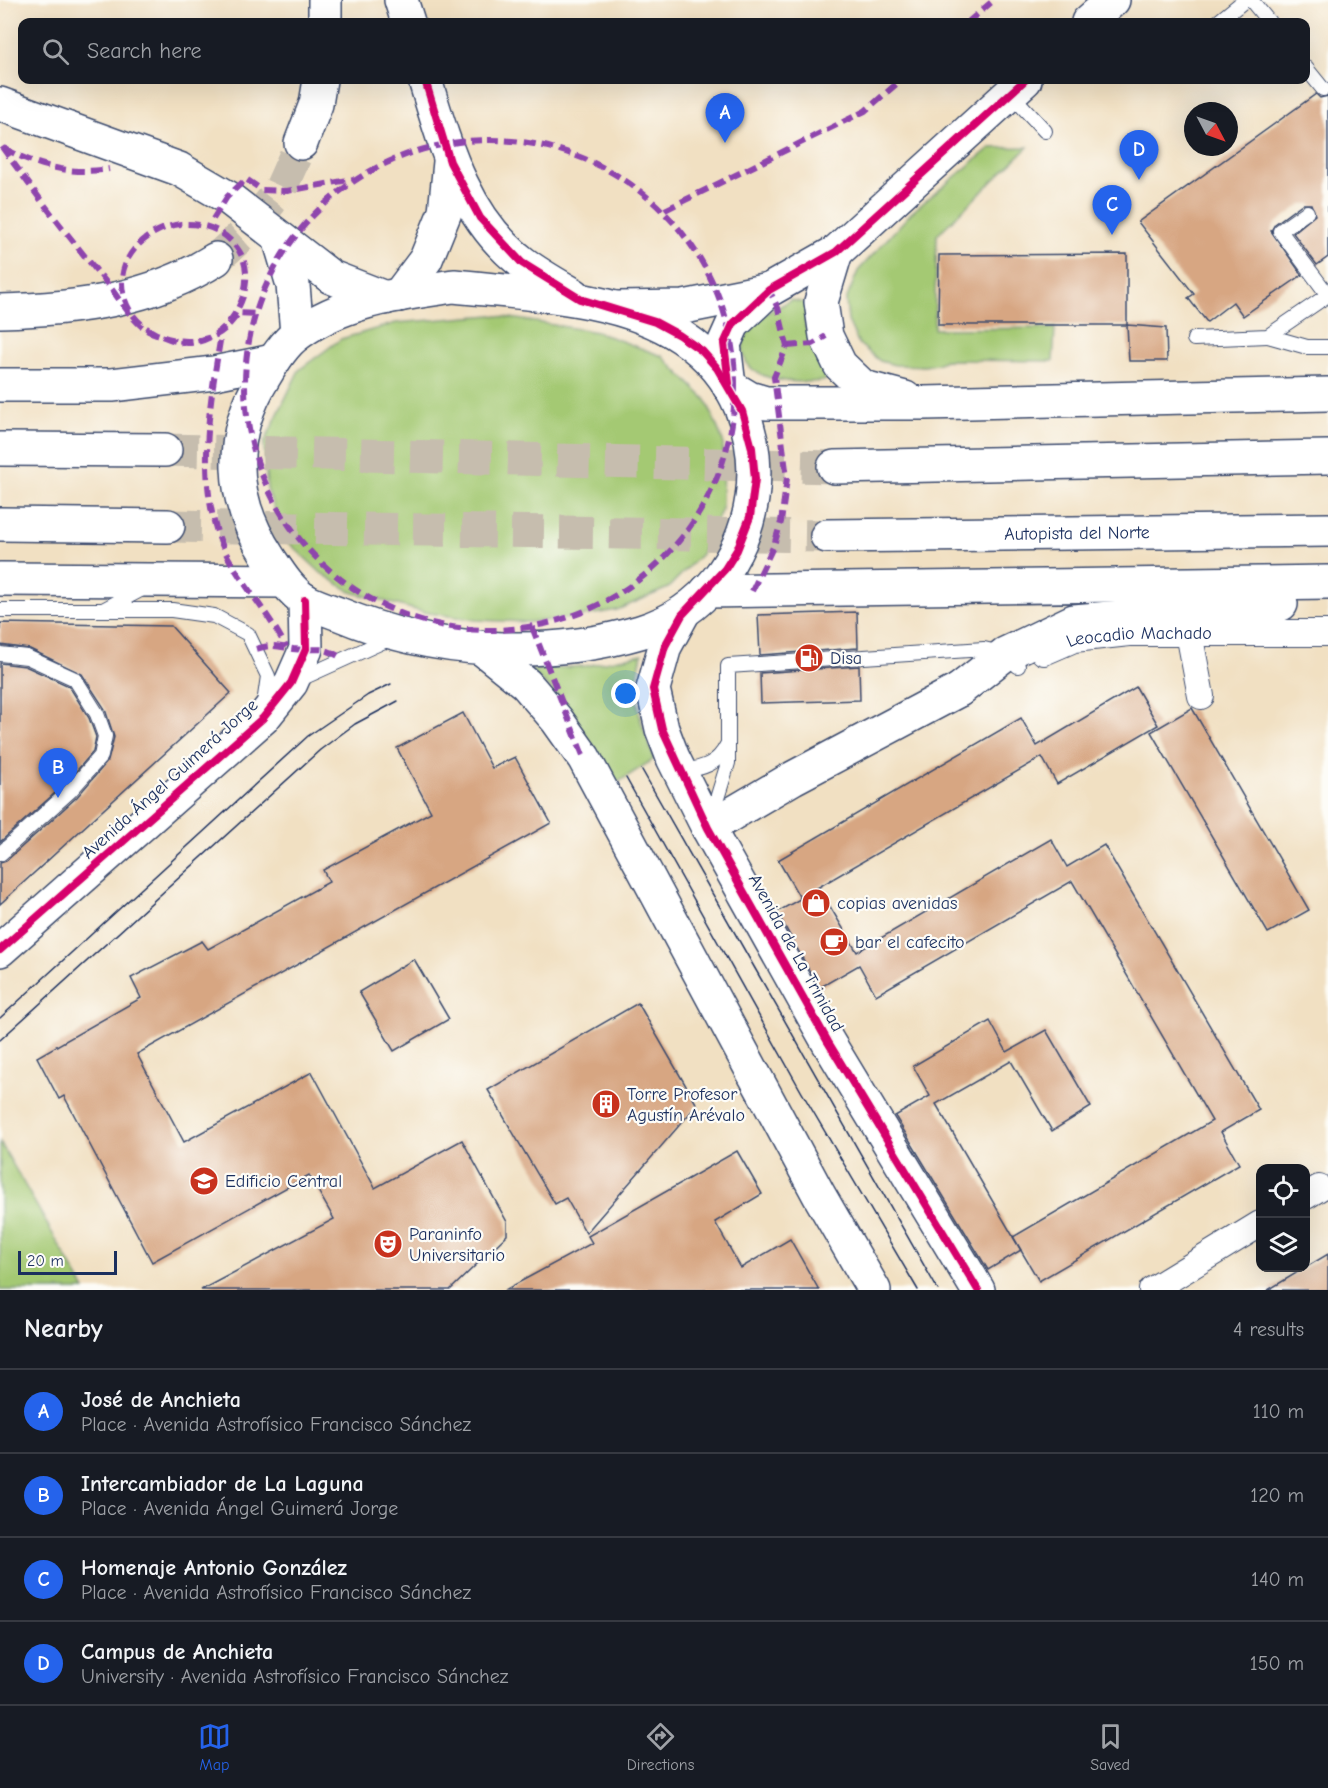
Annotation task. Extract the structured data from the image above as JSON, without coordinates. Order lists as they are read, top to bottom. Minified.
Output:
{"streets":{"main road":["Autopista del Norte","Avenida Ángel Guimerá Jorge","Avenida de La Trinidad"],"street":["Leocadio Machado"]},"places":{"fuel station":["Disa"],"shop":["copias avenidas"],"cafe":["bar el cafecito"],"building":["Torre Profesor Agustín Arévalo"],"school or university":["Edificio Central"],"theatre":["Paraninfo Universitario"]},"scale_bar":"20 m","north":"bottom right","page":{"search":"Search here","pins":["A","D","C","B"],"scale":"20 m","heading":["Nearby","4 results"],"list":[{"mark":"A","name":"José de Anchieta","note":"Place · Avenida Astrofísico Francisco Sánchez","value":"110 m"},{"mark":"B","name":"Intercambiador de La Laguna","note":"Place · Avenida Ángel Guimerá Jorge","value":"120 m"},{"mark":"C","name":"Homenaje Antonio González","note":"Place · Avenida Astrofísico Francisco Sánchez","value":"140 m"},{"mark":"D","name":"Campus de Anchieta","note":"University · Avenida Astrofísico Francisco Sánchez","value":"150 m"}],"nav":["Map","Directions","Saved"]}}
